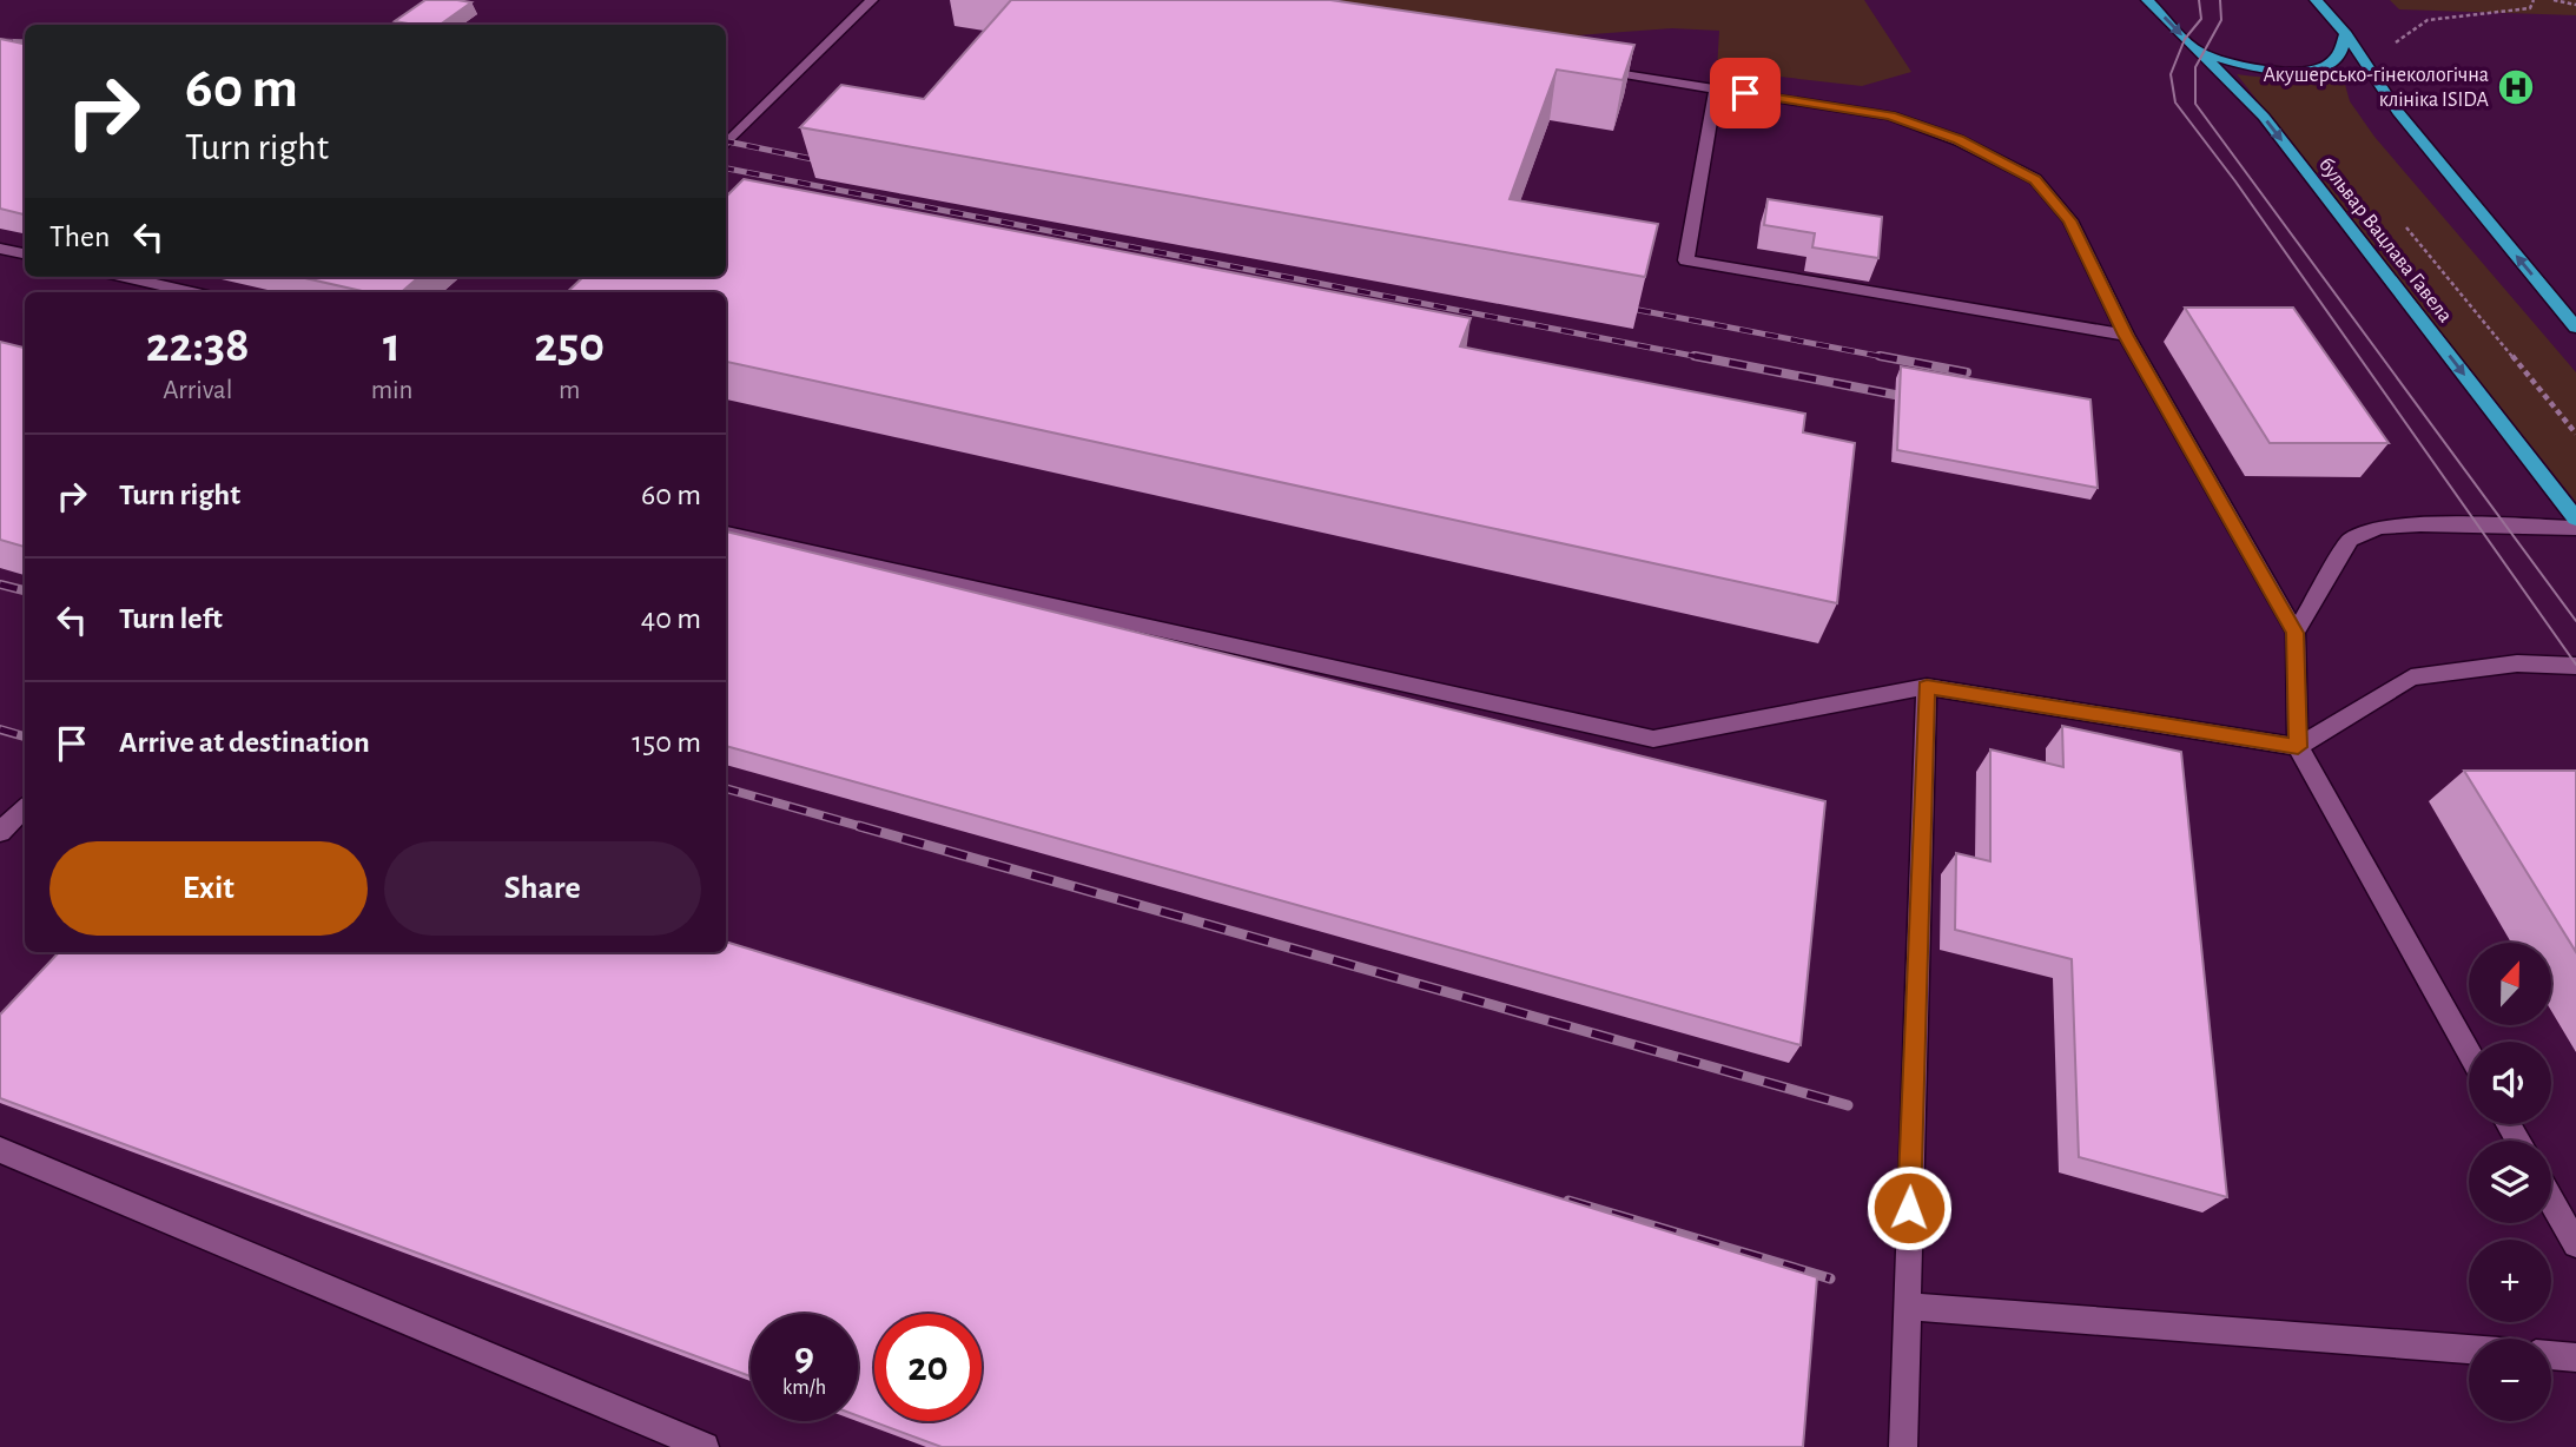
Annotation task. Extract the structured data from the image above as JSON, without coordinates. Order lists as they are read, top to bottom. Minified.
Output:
{"streets":{"main road":["бульвар Вацлава Гавела"]},"places":{"hospital":["Акушерсько-гінекологічна клініка ISIDA"]},"north":"top","page":{"turn":["60 m","Turn right"],"then":"Then","eta":["22:38","Arrival","1","min","250","m"],"list":[{"name":"Turn right","value":"60 m"},{"name":"Turn left","value":"40 m"},{"name":"Arrive at destination","value":"150 m"}],"buttons":["Exit","Share"],"map_buttons":["+","−"],"speed":"9 km/h","limit":"20"}}
